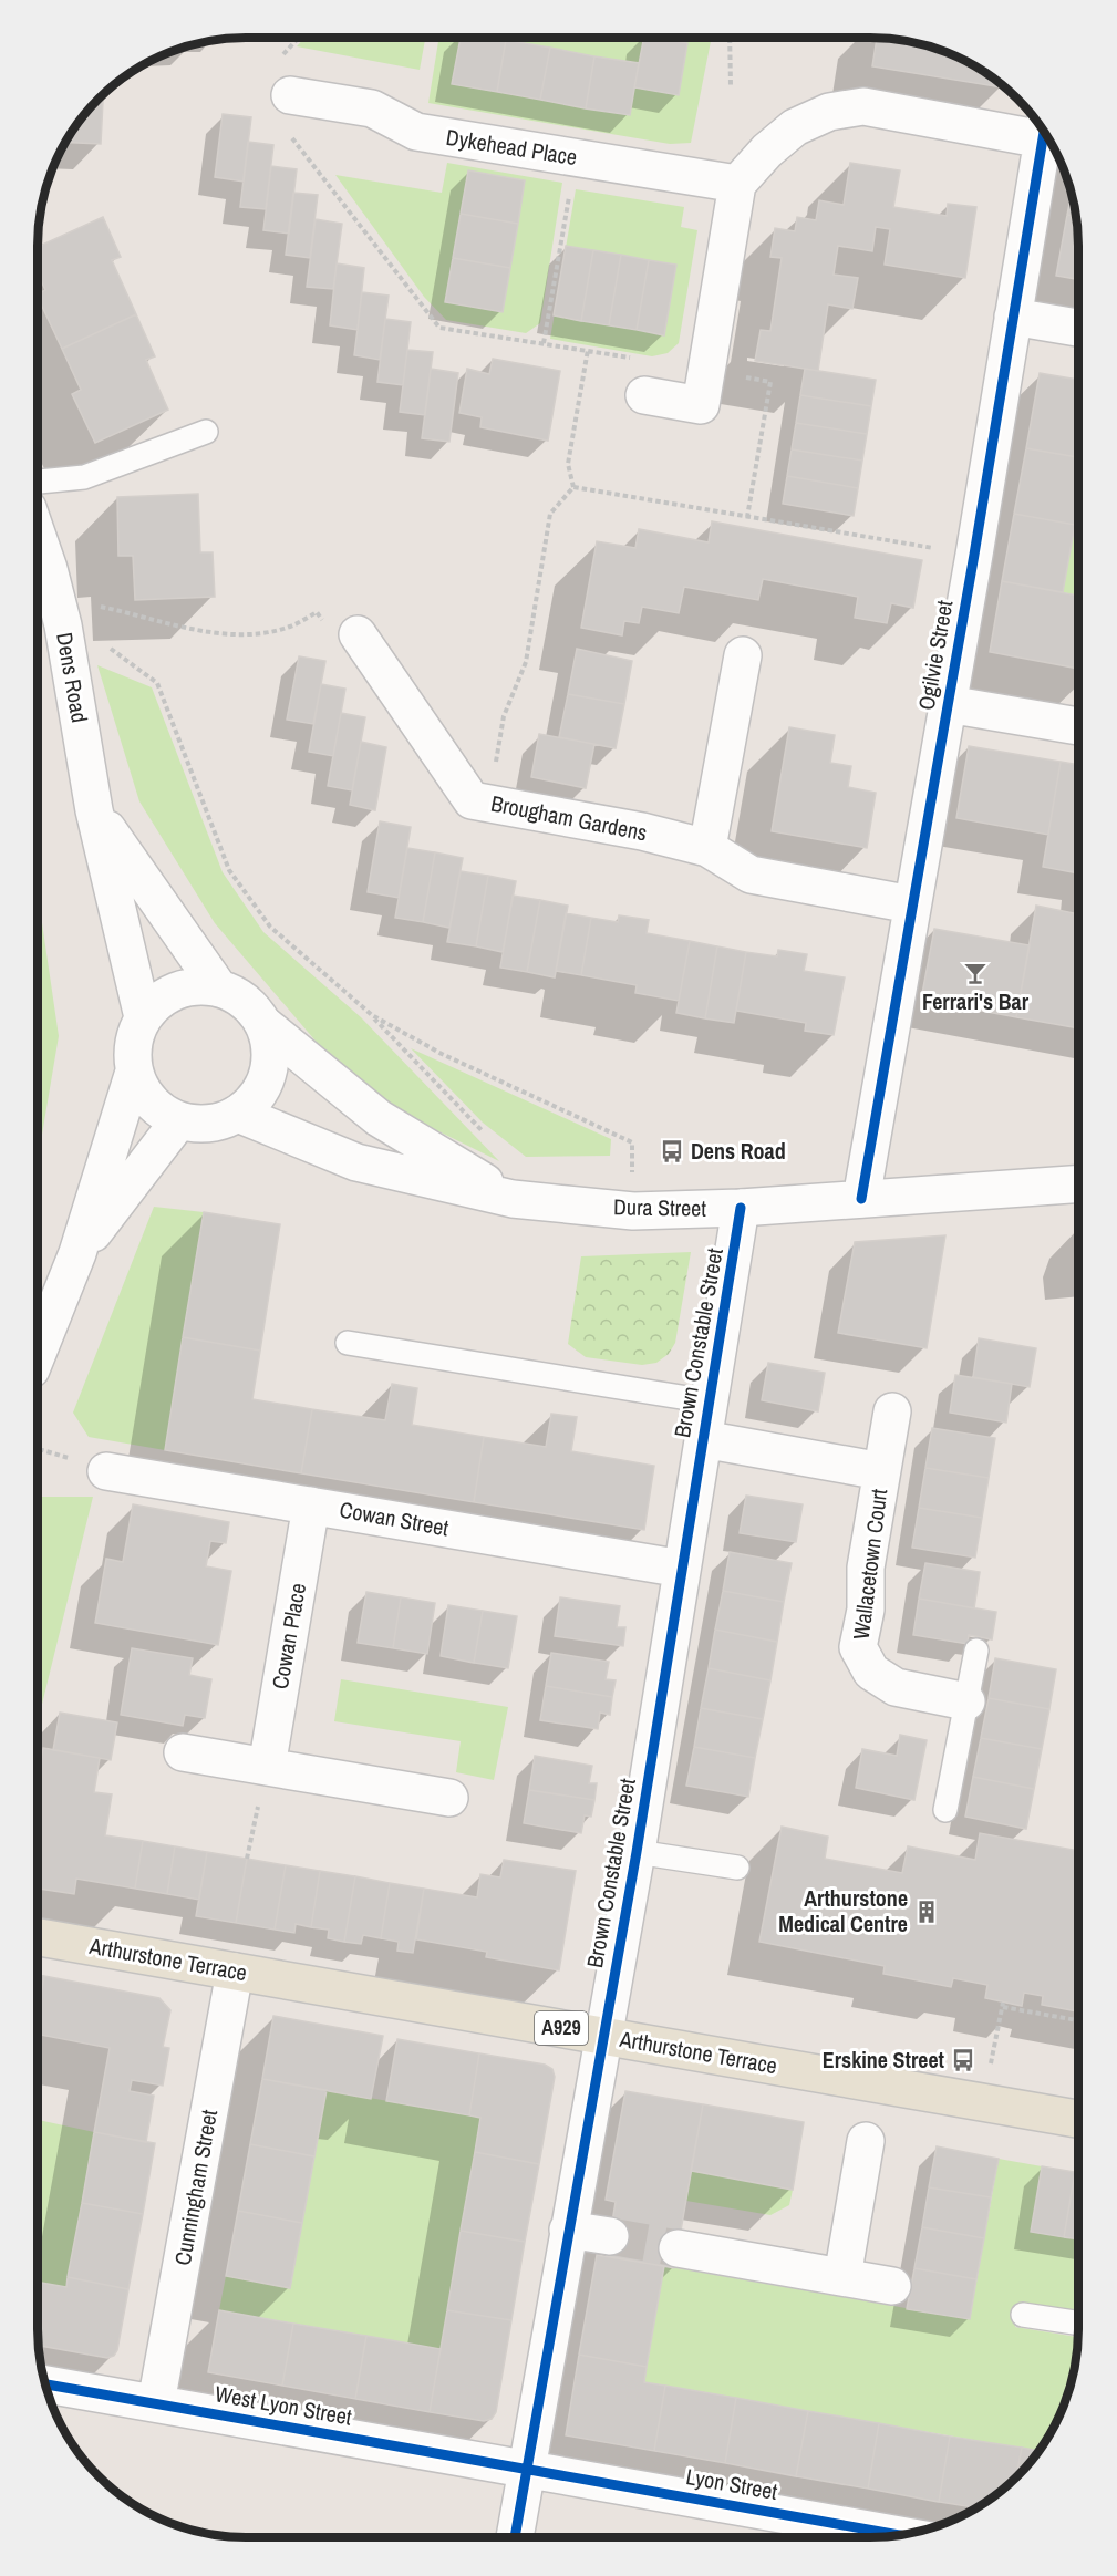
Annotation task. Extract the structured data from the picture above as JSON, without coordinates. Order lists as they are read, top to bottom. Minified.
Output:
{"streets":{"main road":["Arthurstone Terrace","A929"],"street":["Dykehead Place","Ogilvie Street","Dens Road","Brougham Gardens","Dura Street","Brown Constable Street","Cowan Street","Wallacetown Court","Cowan Place","Cunningham Street","West Lyon Street","Lyon Street"]},"crossings":[["Ogilvie Street","Brougham Gardens"],["Ogilvie Street","Dura Street"],["Dens Road","Dura Street"],["Dura Street","Brown Constable Street"],["Brown Constable Street","Cowan Street"],["Brown Constable Street","Wallacetown Court"],["Brown Constable Street","Arthurstone Terrace"],["Brown Constable Street","West Lyon Street"],["Brown Constable Street","Lyon Street"],["Cowan Street","Cowan Place"],["Arthurstone Terrace","Cunningham Street"],["Cunningham Street","West Lyon Street"],["West Lyon Street","Lyon Street"]],"places":{"bar":["Ferrari's Bar"],"bus stop":["Dens Road","Erskine Street"],"building":["Arthurstone Medical Centre"]}}
